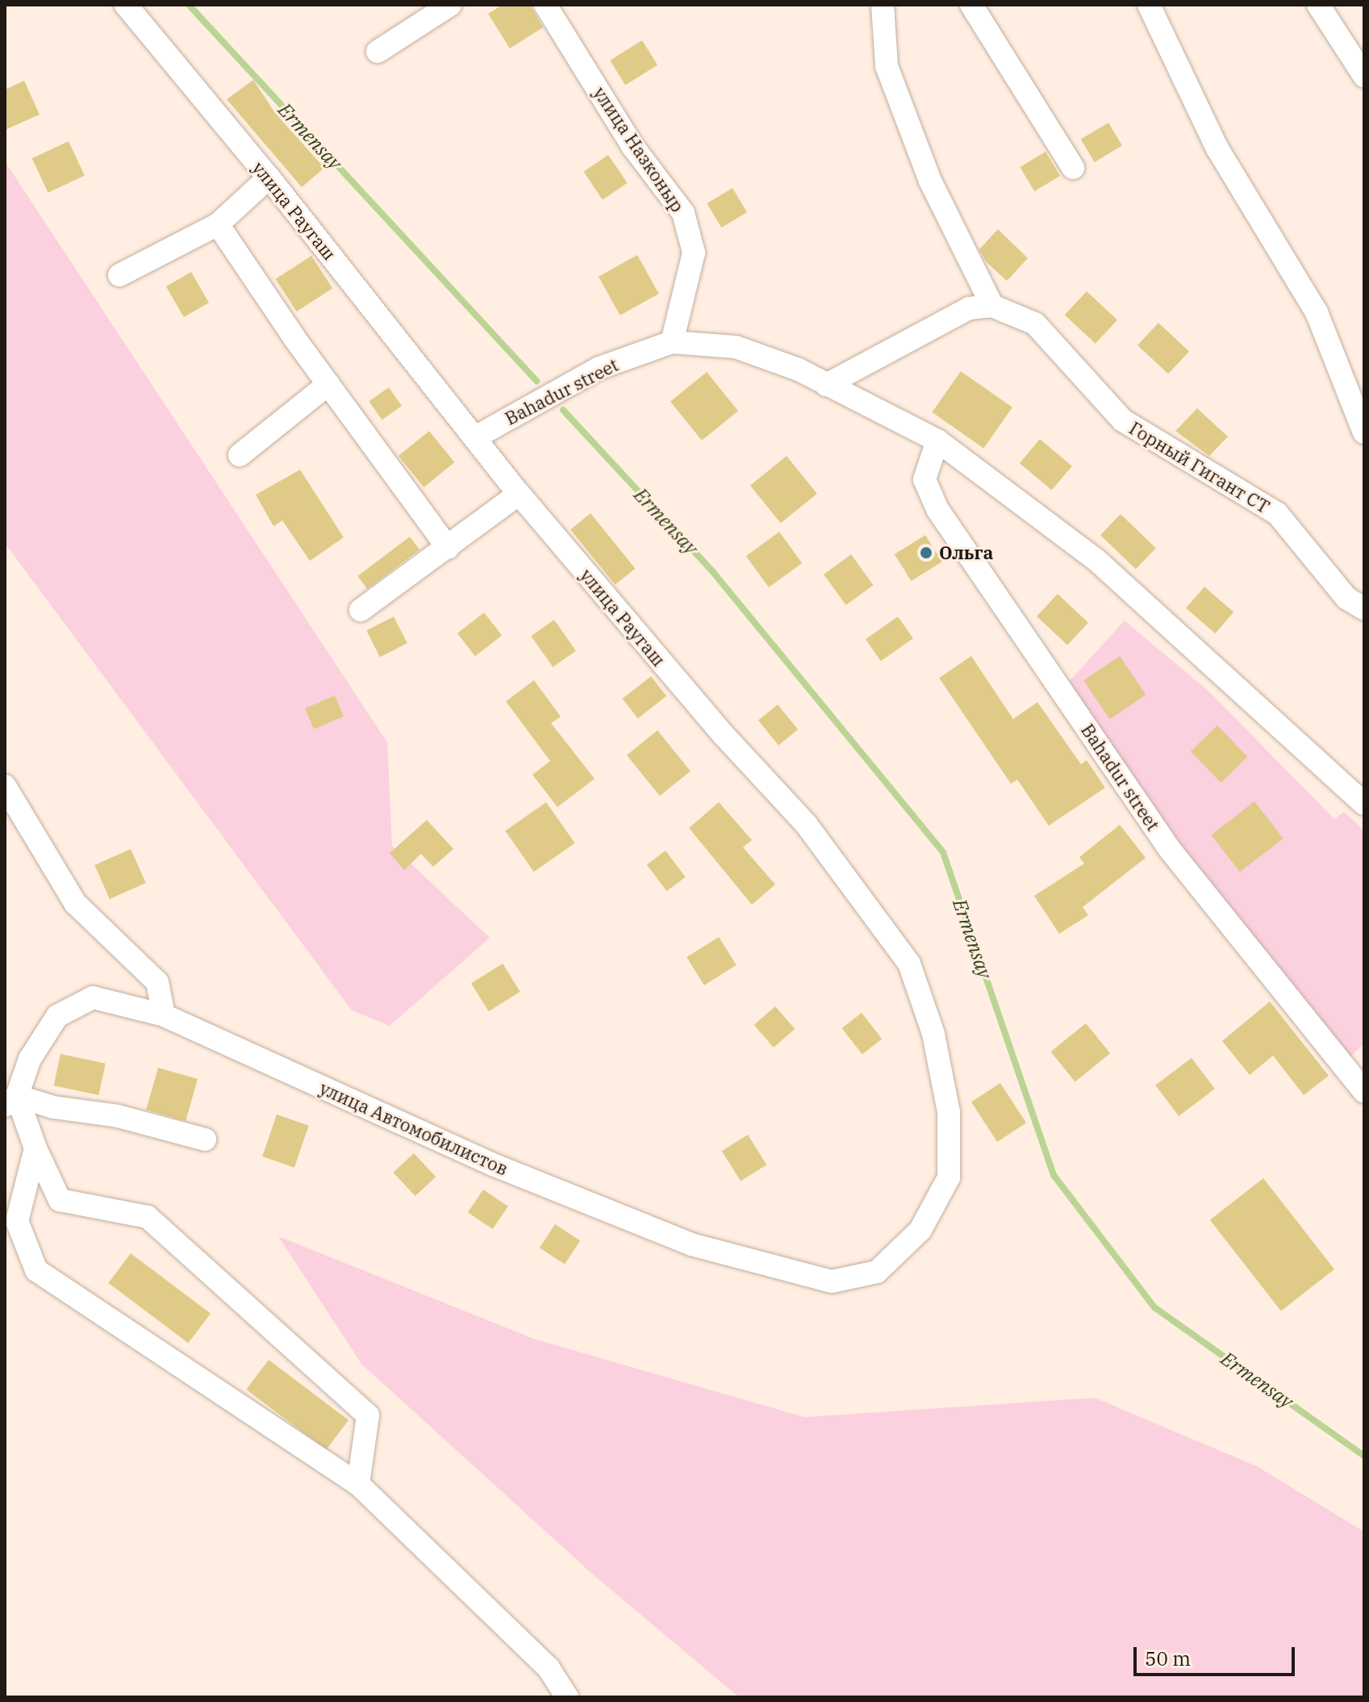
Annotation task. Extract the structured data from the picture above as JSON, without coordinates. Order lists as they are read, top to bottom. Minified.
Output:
{"streets":{"street":["улица Назконыр","улица Раугаш","Bahadur street","Горный Гигант СТ","улица Автомобилистов"]},"crossings":[["улица Назконыр","Bahadur street"],["улица Раугаш","Bahadur street"],["улица Раугаш","улица Автомобилистов"]],"water":["Ermensay"],"places":["Ольга"],"scale_bar":"50 m"}
